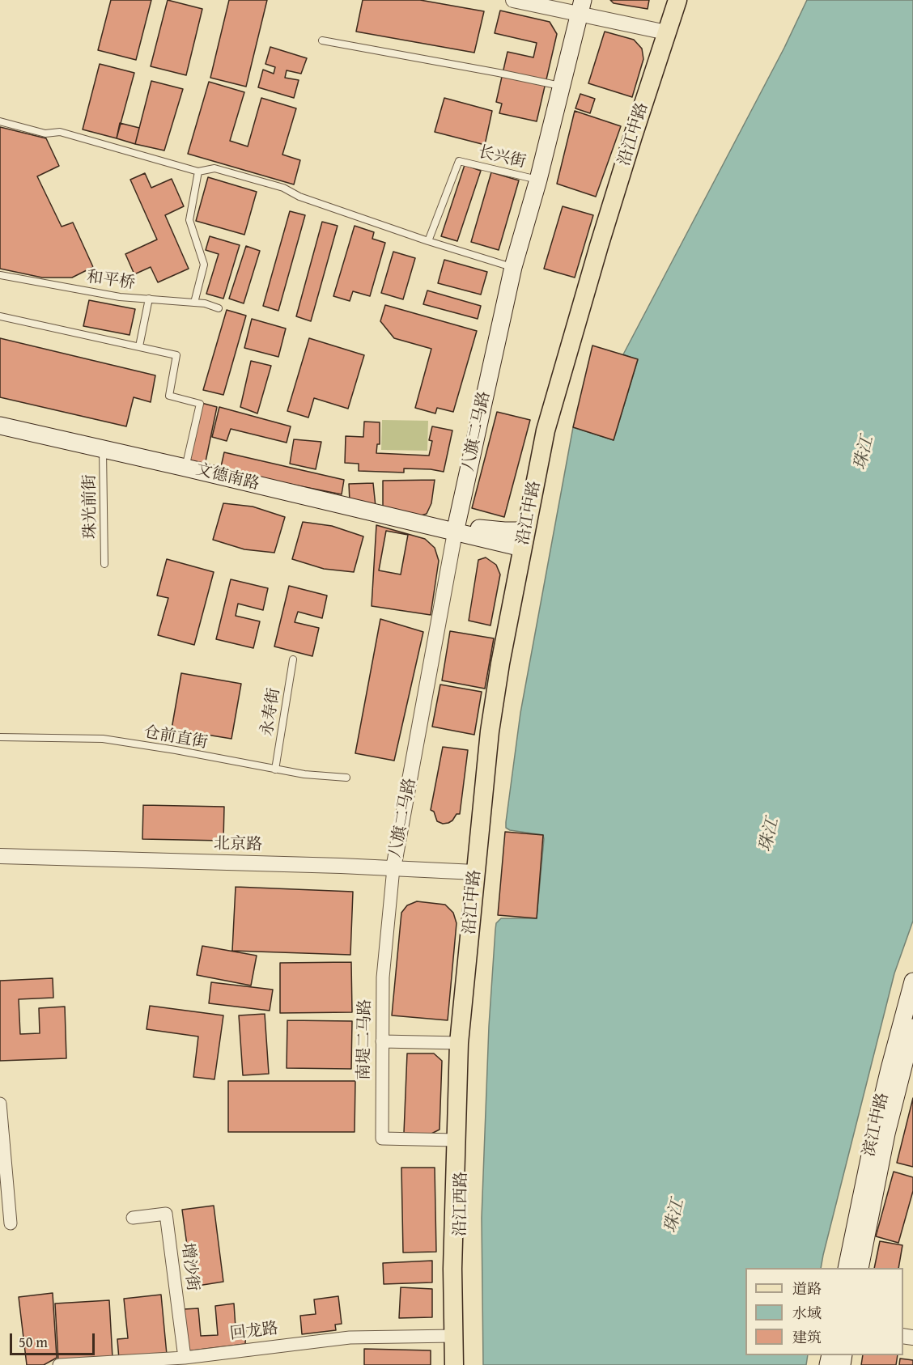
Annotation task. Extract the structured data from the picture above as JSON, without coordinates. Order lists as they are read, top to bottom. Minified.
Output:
{"streets":{"main road":["沿江中路","八旗二马路","文德南路","滨江中路","沿江西路"],"street":["北京路","南堤二马路","增沙街","回龙路"],"lane":["长兴街","和平桥","珠光前街","永寿街","仓前直街"]},"crossings":[["沿江中路","文德南路"],["沿江中路","北京路"],["沿江中路","沿江西路"],["长兴街","八旗二马路"],["八旗二马路","文德南路"],["八旗二马路","北京路"],["八旗二马路","南堤二马路"],["文德南路","珠光前街"],["永寿街","仓前直街"],["北京路","南堤二马路"],["南堤二马路","沿江西路"],["沿江西路","回龙路"],["增沙街","回龙路"]],"water":["珠江"],"legend":["道路","水域","建筑"],"scale_bar":"50 m"}
